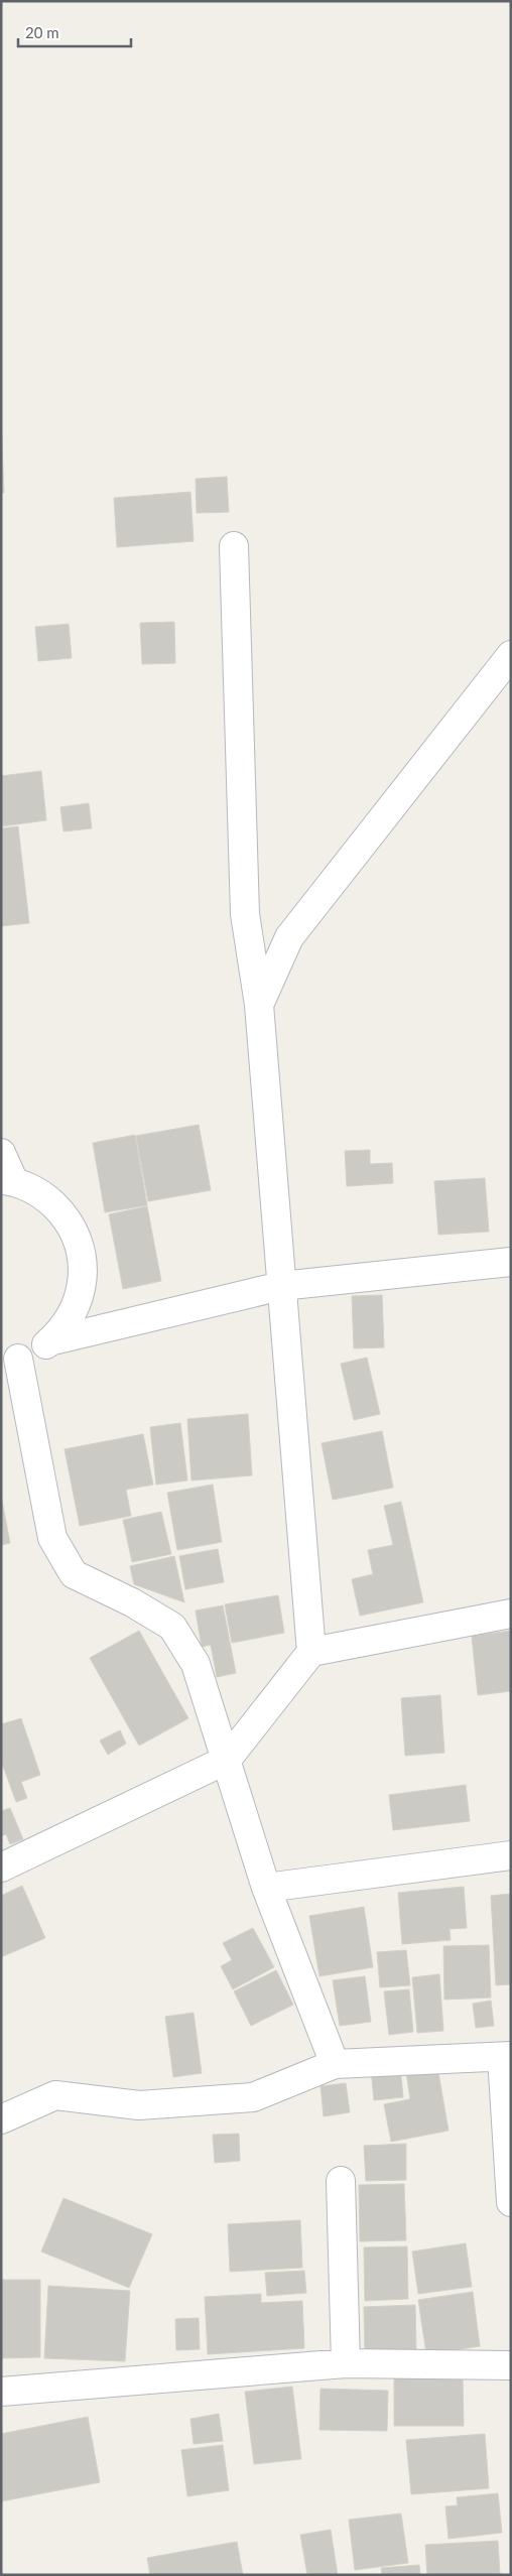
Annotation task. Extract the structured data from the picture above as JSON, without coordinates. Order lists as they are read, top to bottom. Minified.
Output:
{"scale_bar":"20 m"}
